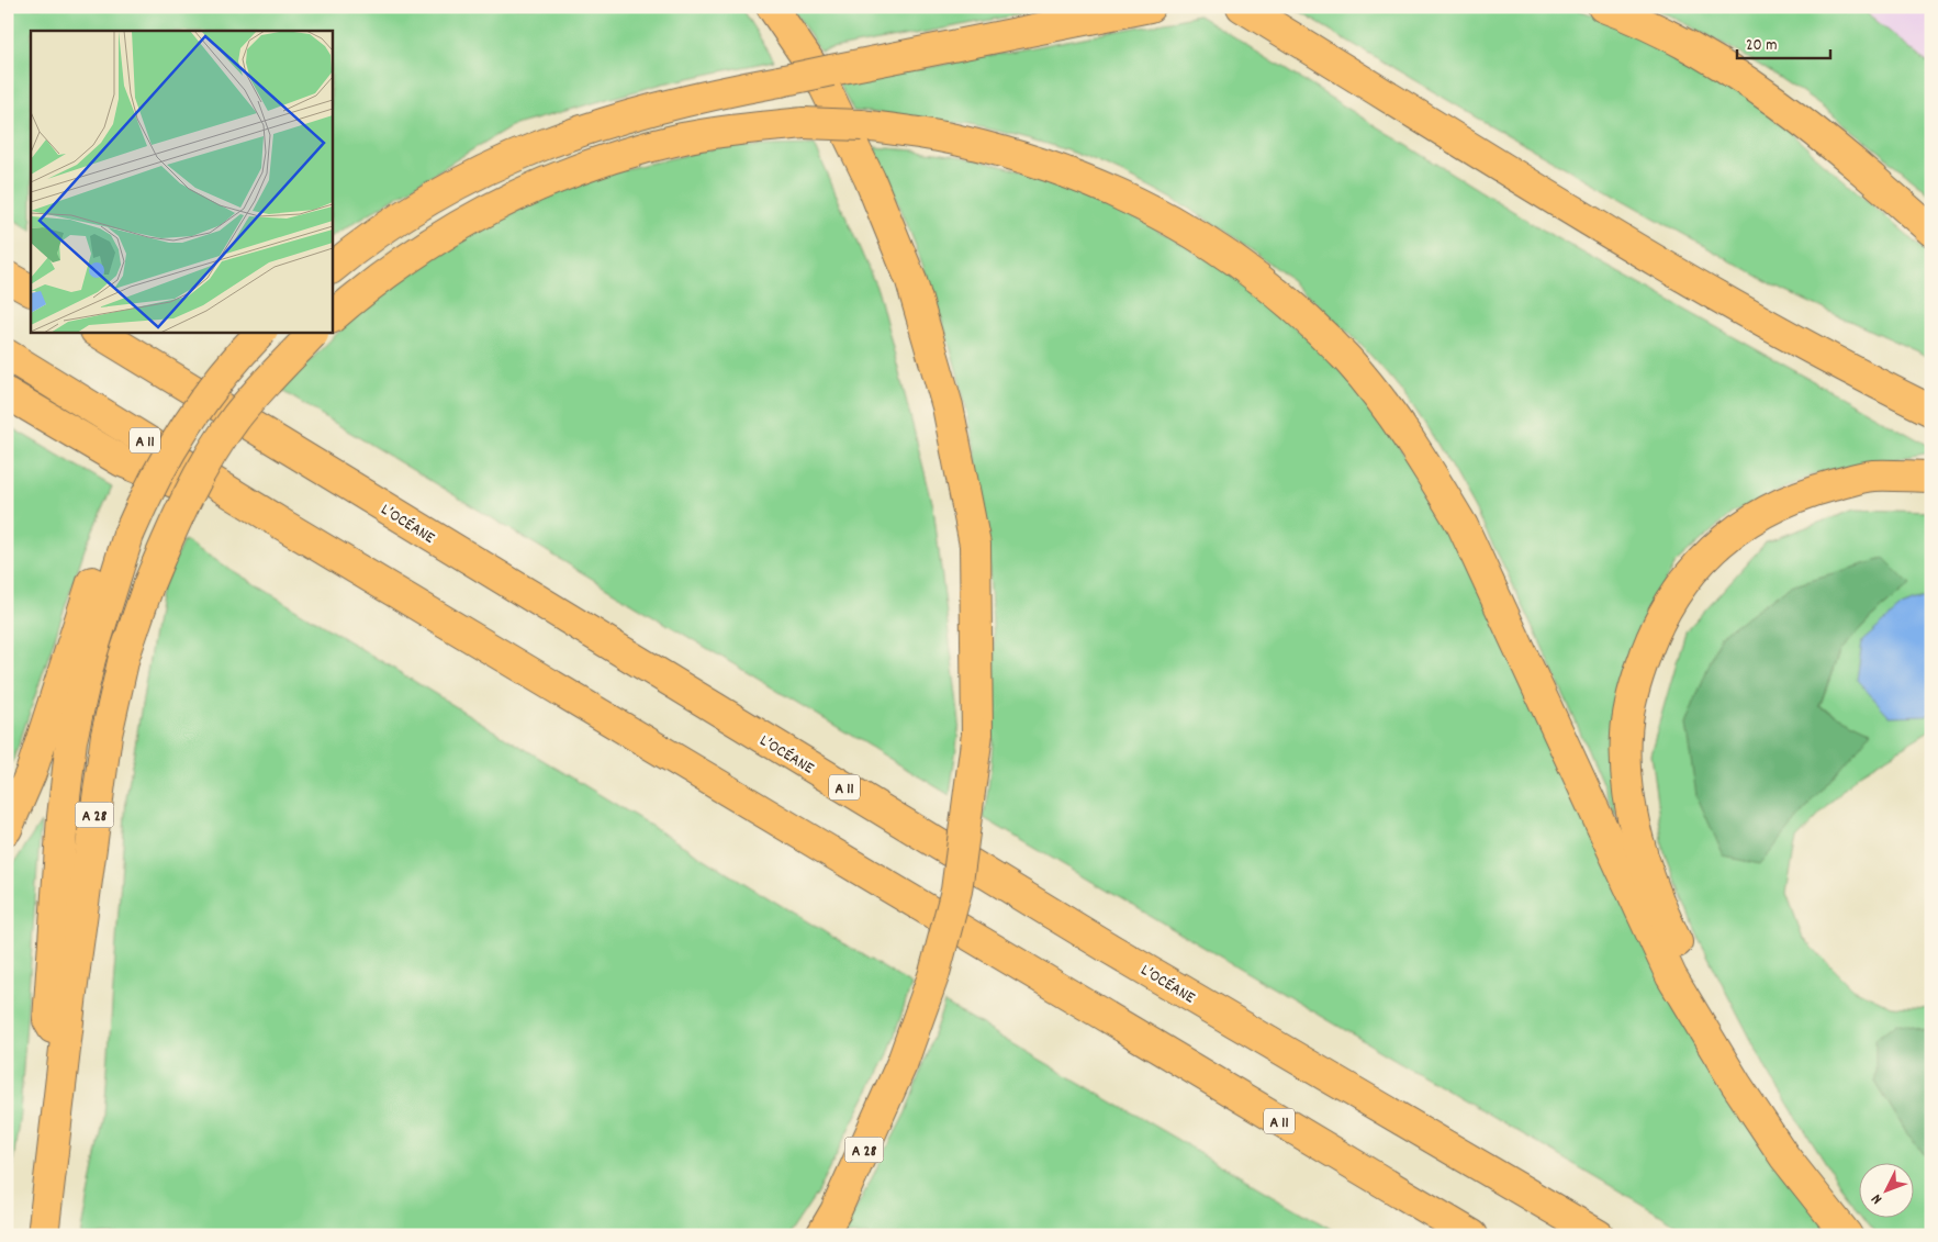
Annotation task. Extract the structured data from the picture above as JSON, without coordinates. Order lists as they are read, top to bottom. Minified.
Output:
{"streets":{"highway":["A 11","L’OCÉANE","A 28"]},"scale_bar":"20 m","north":"bottom left"}
